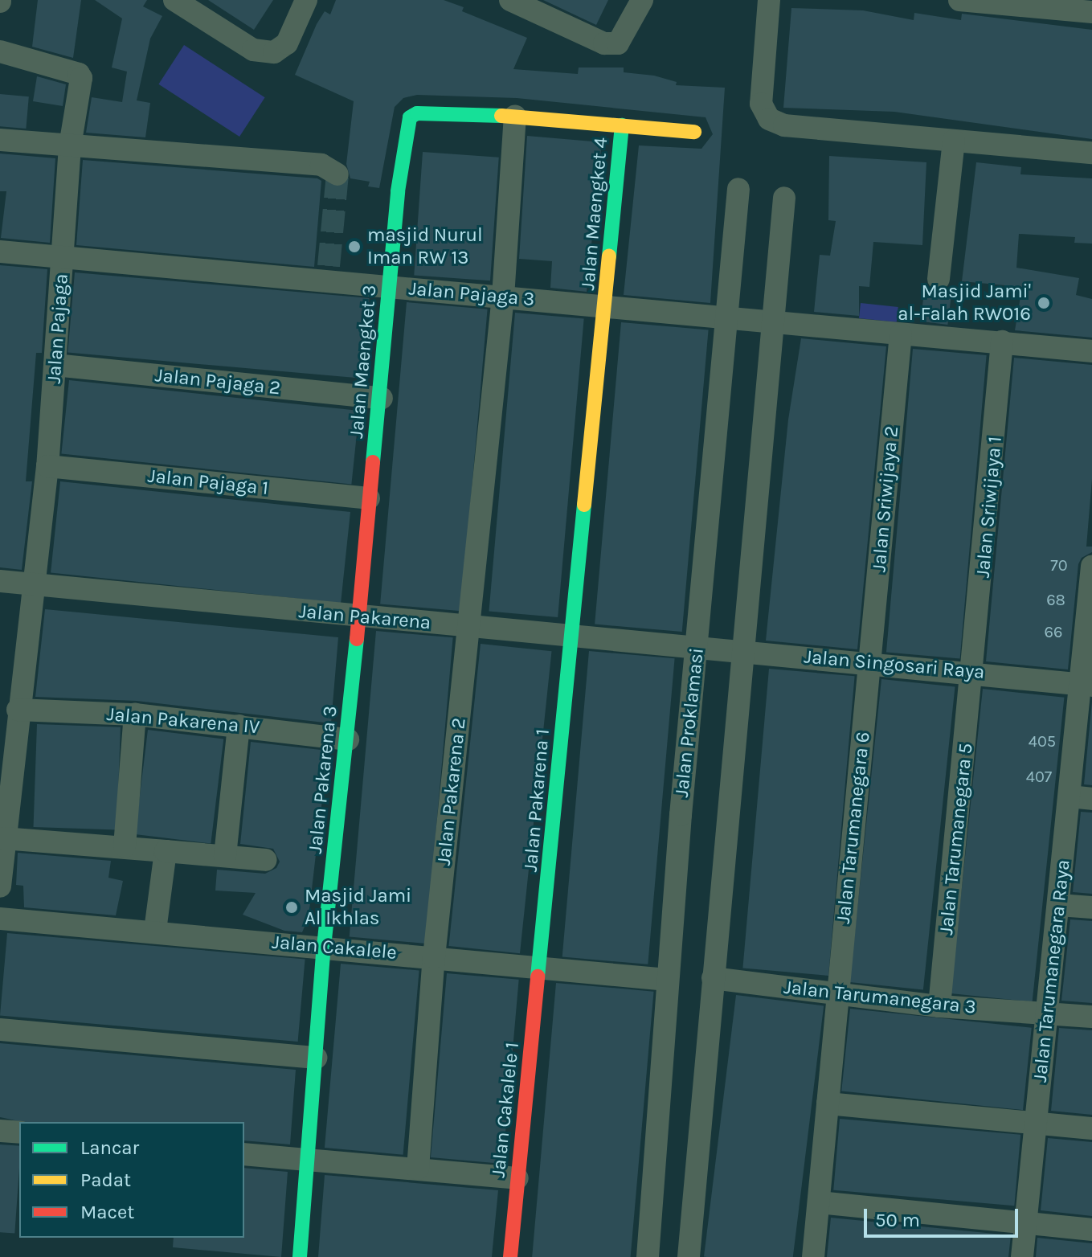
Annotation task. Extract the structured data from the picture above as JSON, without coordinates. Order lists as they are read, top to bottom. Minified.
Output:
{"streets":{"street":["Jalan Maengket 4","Jalan Pajaga 3","Jalan Pajaga","Jalan Maengket 3","Jalan Pajaga 2","Jalan Pajaga 1","Jalan Sriwijaya 2","Jalan Sriwijaya 1","Jalan Pakarena","Jalan Singosari Raya","Jalan Pakarena IV","Jalan Proklamasi","Jalan Pakarena 3","Jalan Pakarena 2","Jalan Pakarena 1","Jalan Tarumanegara 6","Jalan Tarumanegara 5","Jalan Cakalele","Jalan Tarumanegara Raya","Jalan Tarumanegara 3","Jalan Cakalele 1"]},"crossings":[["Jalan Maengket 4","Jalan Pajaga 3"],["Jalan Maengket 4","Jalan Pakarena"],["Jalan Maengket 4","Jalan Pakarena 1"],["Jalan Pajaga 3","Jalan Pajaga"],["Jalan Pajaga 3","Jalan Maengket 3"],["Jalan Pajaga 3","Jalan Sriwijaya 2"],["Jalan Pajaga 3","Jalan Sriwijaya 1"],["Jalan Pajaga 3","Jalan Proklamasi"],["Jalan Pajaga 3","Jalan Pakarena 2"],["Jalan Pajaga","Jalan Pajaga 2"],["Jalan Pajaga","Jalan Pajaga 1"],["Jalan Pajaga","Jalan Pakarena"],["Jalan Pajaga","Jalan Pakarena IV"],["Jalan Maengket 3","Jalan Pajaga 2"],["Jalan Maengket 3","Jalan Pajaga 1"],["Jalan Maengket 3","Jalan Pakarena"],["Jalan Maengket 3","Jalan Pakarena 3"],["Jalan Maengket 3","Jalan Pakarena 2"],["Jalan Sriwijaya 2","Jalan Singosari Raya"],["Jalan Sriwijaya 2","Jalan Tarumanegara 6"],["Jalan Sriwijaya 1","Jalan Singosari Raya"],["Jalan Sriwijaya 1","Jalan Tarumanegara 5"],["Jalan Pakarena","Jalan Singosari Raya"],["Jalan Pakarena","Jalan Proklamasi"],["Jalan Pakarena","Jalan Pakarena 3"],["Jalan Pakarena","Jalan Pakarena 2"],["Jalan Pakarena","Jalan Pakarena 1"],["Jalan Singosari Raya","Jalan Proklamasi"],["Jalan Singosari Raya","Jalan Tarumanegara 6"],["Jalan Singosari Raya","Jalan Tarumanegara 5"],["Jalan Singosari Raya","Jalan Tarumanegara Raya"],["Jalan Pakarena IV","Jalan Pakarena 3"],["Jalan Proklamasi","Jalan Cakalele"],["Jalan Pakarena 3","Jalan Cakalele"],["Jalan Pakarena 2","Jalan Cakalele"],["Jalan Pakarena 1","Jalan Cakalele"],["Jalan Pakarena 1","Jalan Cakalele 1"],["Jalan Tarumanegara 6","Jalan Tarumanegara 3"],["Jalan Tarumanegara 5","Jalan Tarumanegara 3"],["Jalan Cakalele","Jalan Cakalele 1"],["Jalan Tarumanegara Raya","Jalan Tarumanegara 3"]],"places":["masjid Nurul Iman RW 13","Masjid Jami' al-Falah RW016","Masjid Jami Al Ikhlas"],"house_numbers":["70","68","66","405","407"],"legend":["Lancar","Padat","Macet"],"scale_bar":"50 m"}
